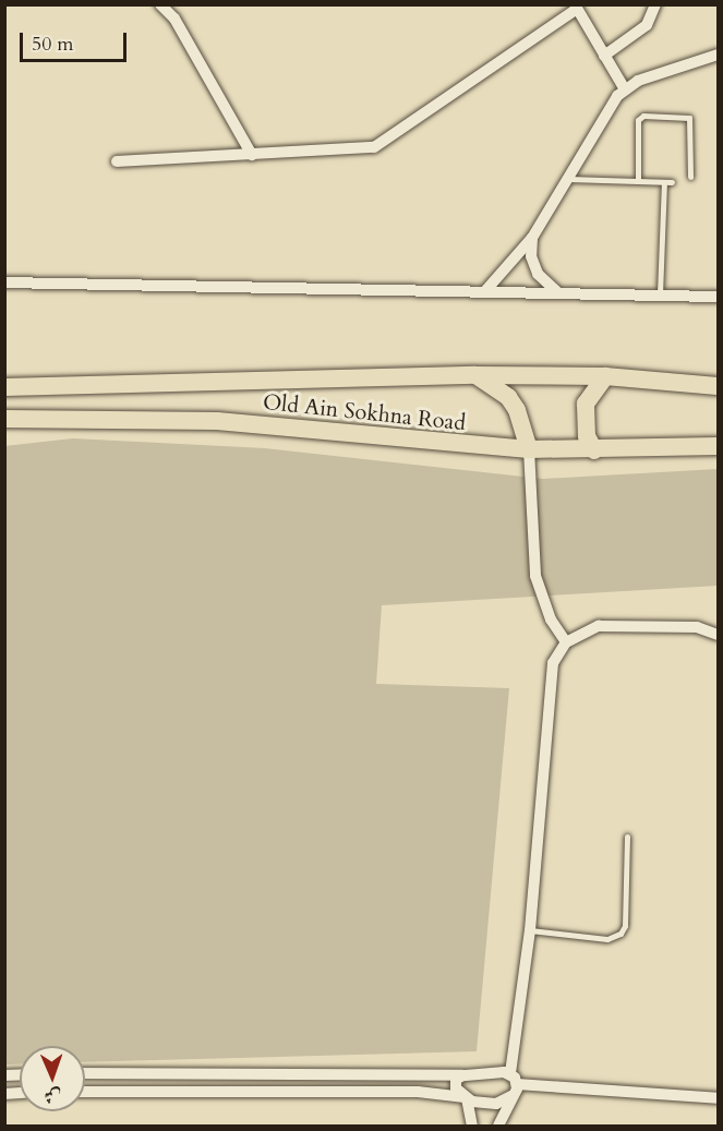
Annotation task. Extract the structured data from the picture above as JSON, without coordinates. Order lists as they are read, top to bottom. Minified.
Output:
{"streets":{"main road":["Old Ain Sokhna Road"]},"scale_bar":"50 m","north":"bottom"}
